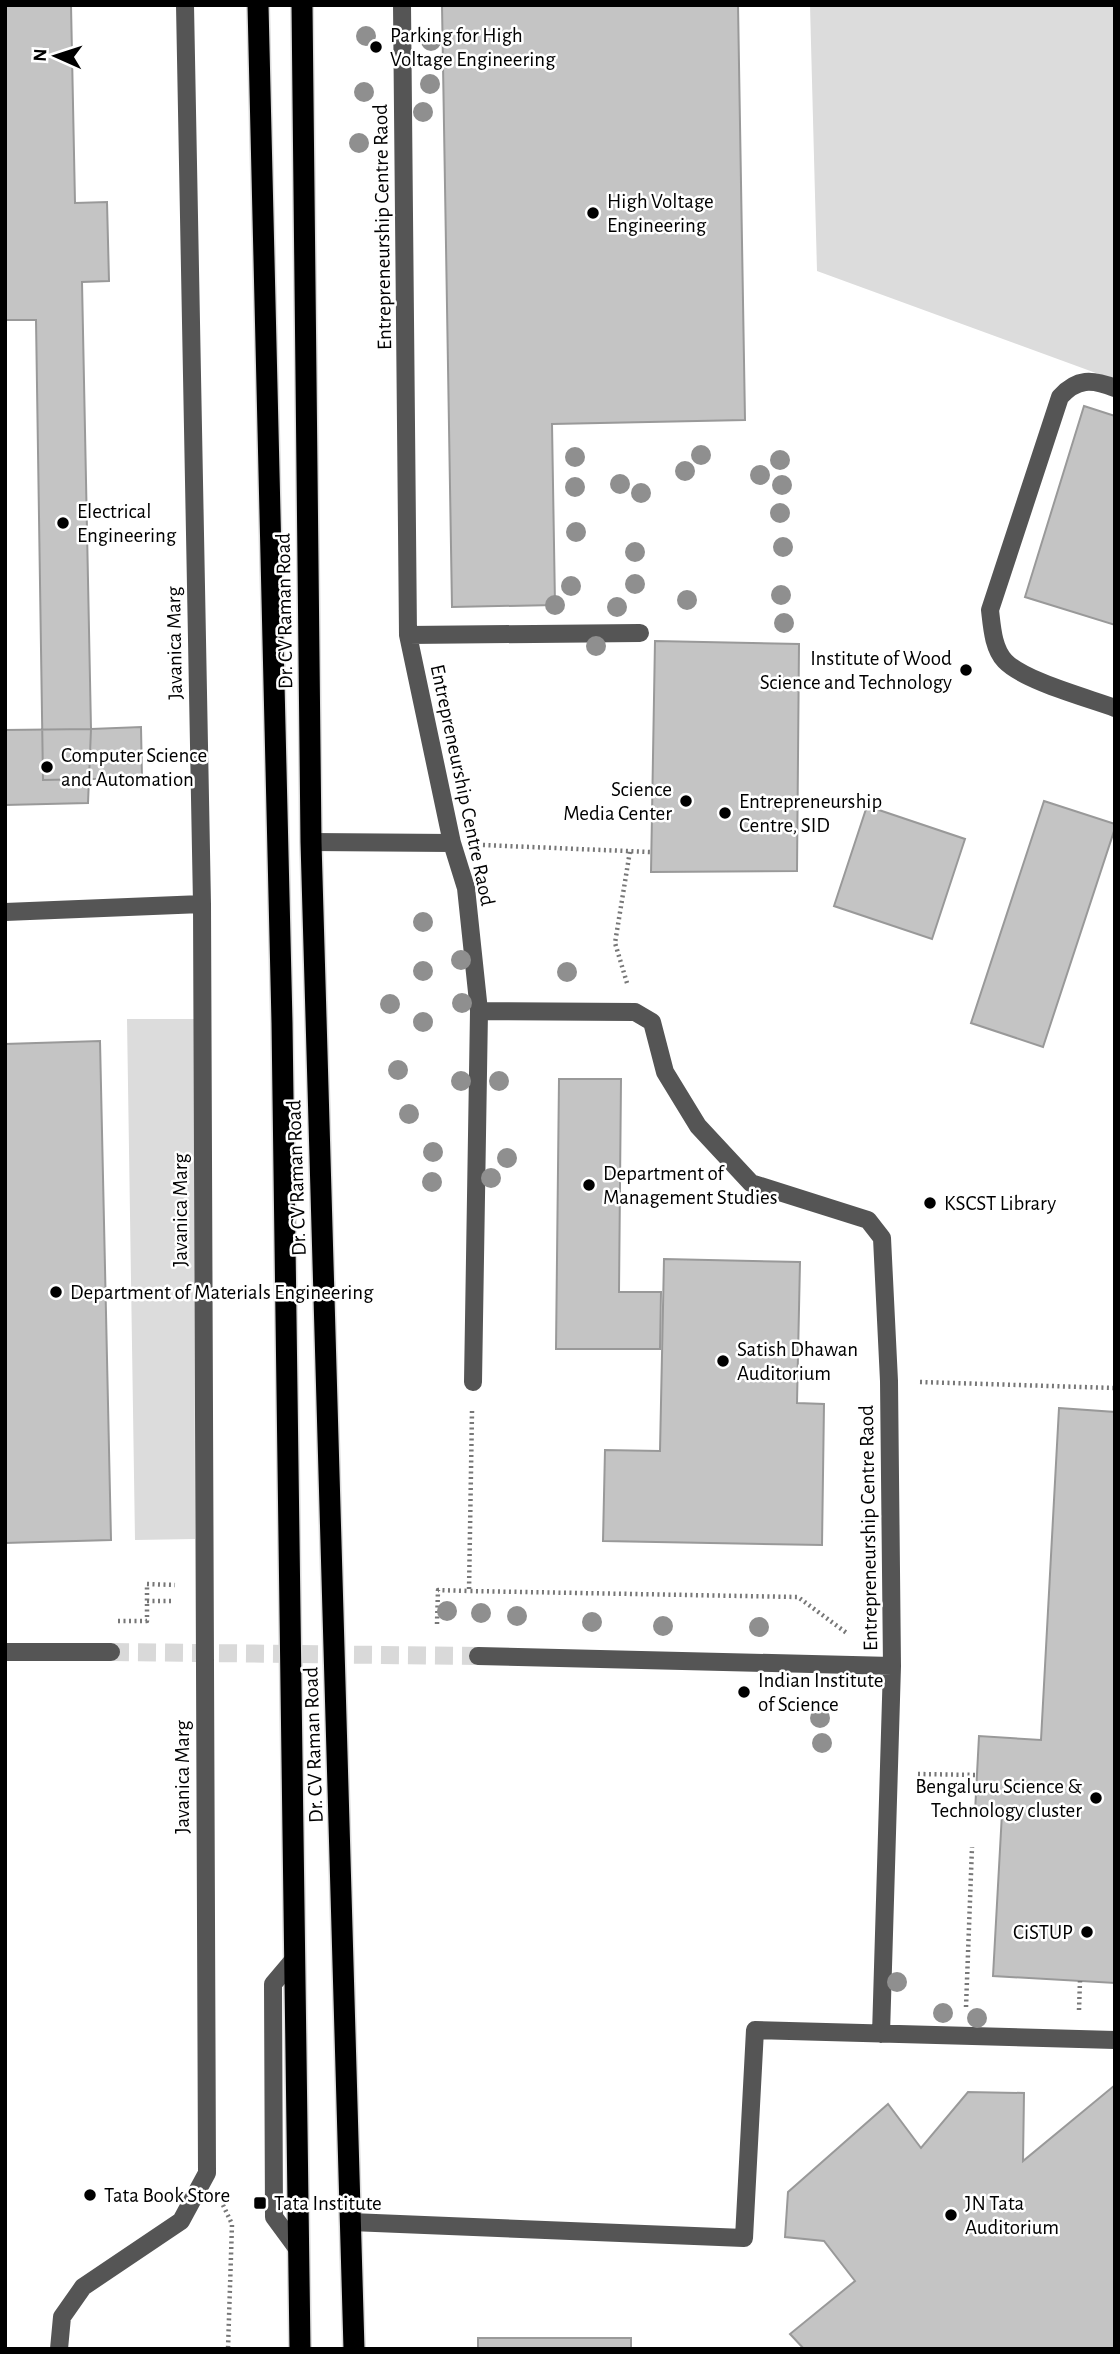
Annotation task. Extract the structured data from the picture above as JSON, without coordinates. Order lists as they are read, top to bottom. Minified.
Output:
{"streets":{"highway":["Dr. CV Raman Road"],"lane":["Entrepreneurship Centre Raod","Javanica Marg"]},"places":{"other":["Parking for High Voltage Engineering","High Voltage Engineering","Electrical Engineering","Institute of Wood Science and Technology","Computer Science and Automation","Science Media Center","Entrepreneurship Centre, SID","Department of Management Studies","KSCST Library","Department of Materials Engineering","Satish Dhawan Auditorium","Indian Institute of Science","Bengaluru Science & Technology cluster","CiSTUP","Tata Book Store","JN Tata Auditorium"],"transit":["Tata Institute"]},"north":"left"}
